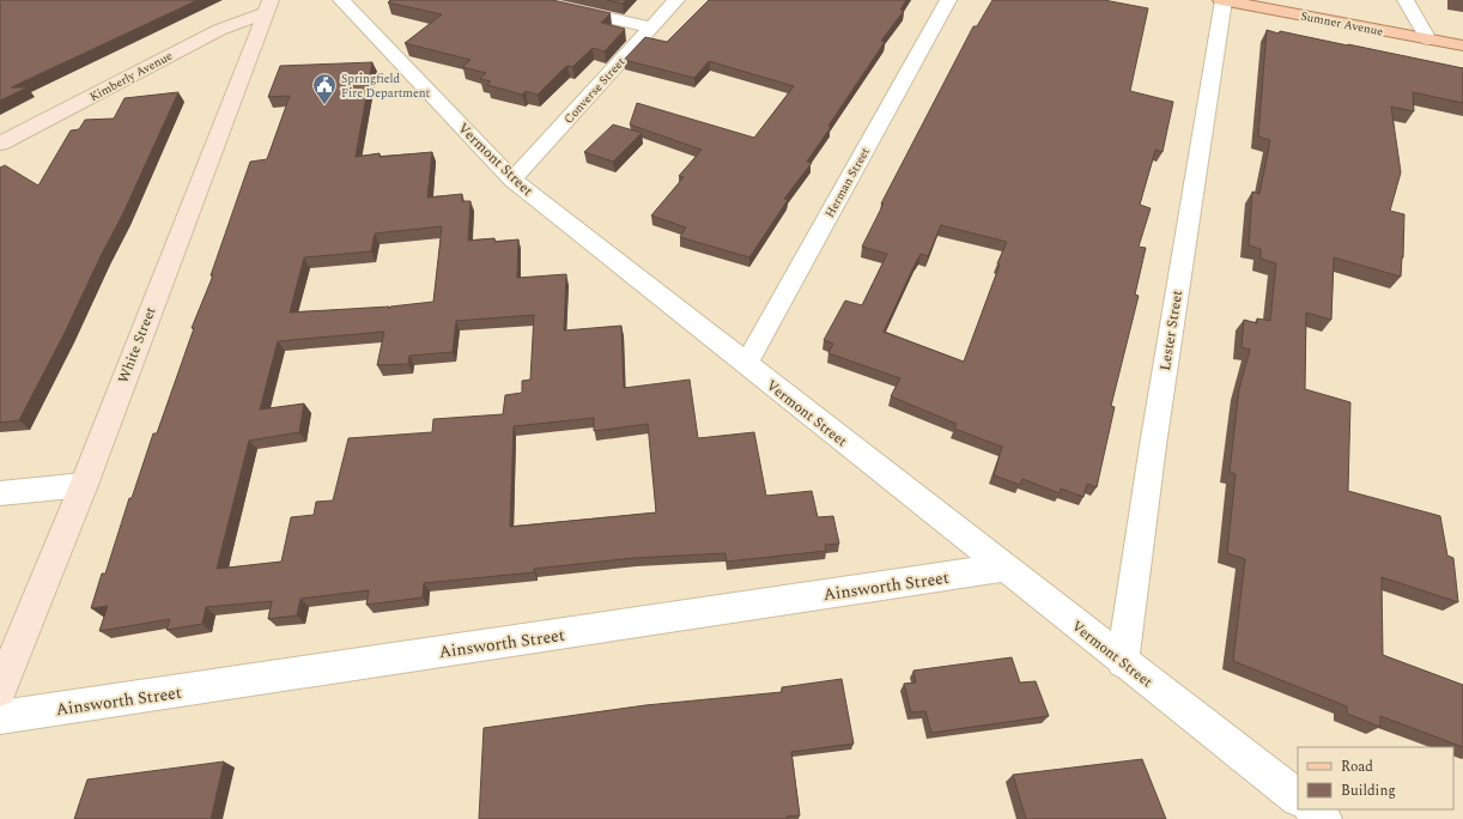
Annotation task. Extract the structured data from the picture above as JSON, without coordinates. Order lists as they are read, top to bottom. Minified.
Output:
{"streets":{"main road":["Sumner Avenue","Kimberly Avenue","White Street"],"street":["Converse Street","Vermont Street","Herman Street","Lester Street","Ainsworth Street"]},"crossings":[["Sumner Avenue","Lester Street"],["Kimberly Avenue","White Street"],["Converse Street","Vermont Street"],["Vermont Street","Herman Street"],["Vermont Street","Lester Street"],["Vermont Street","Ainsworth Street"]],"places":{"public building":["Springfield Fire Department"]},"legend":["Road","Building"]}
